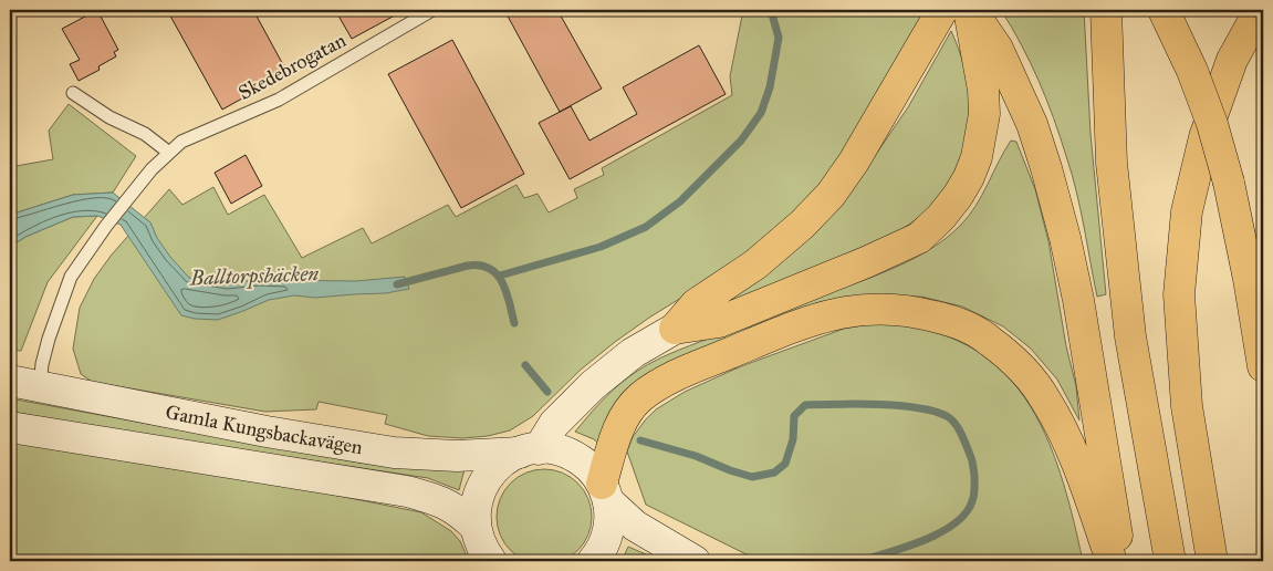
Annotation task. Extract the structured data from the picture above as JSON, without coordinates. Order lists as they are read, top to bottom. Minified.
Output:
{"streets":{"main road":["Gamla Kungsbackavägen"],"lane":["Skedebrogatan"]},"crossings":[["Skedebrogatan","Gamla Kungsbackavägen"]],"water":["Balltorpsbäcken"]}
